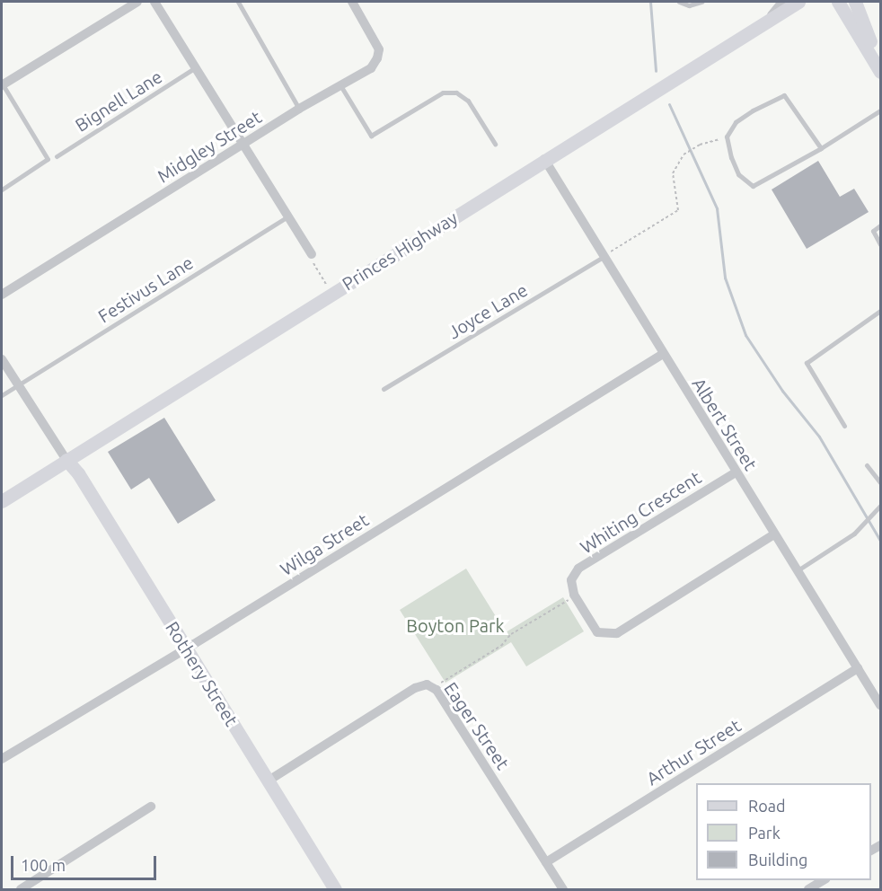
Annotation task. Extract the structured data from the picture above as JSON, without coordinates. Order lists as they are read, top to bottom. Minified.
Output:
{"streets":{"main road":["Princes Highway","Rothery Street"],"street":["Midgley Street","Albert Street","Whiting Crescent","Wilga Street","Eager Street","Arthur Street"],"lane":["Bignell Lane","Festivus Lane","Joyce Lane"]},"crossings":[["Princes Highway","Albert Street"],["Princes Highway","Rothery Street"],["Joyce Lane","Albert Street"],["Albert Street","Whiting Crescent"],["Albert Street","Wilga Street"],["Albert Street","Arthur Street"],["Wilga Street","Rothery Street"],["Rothery Street","Eager Street"],["Eager Street","Arthur Street"]],"parks":["Boyton Park"],"legend":["Road","Park","Building"],"scale_bar":"100 m"}
